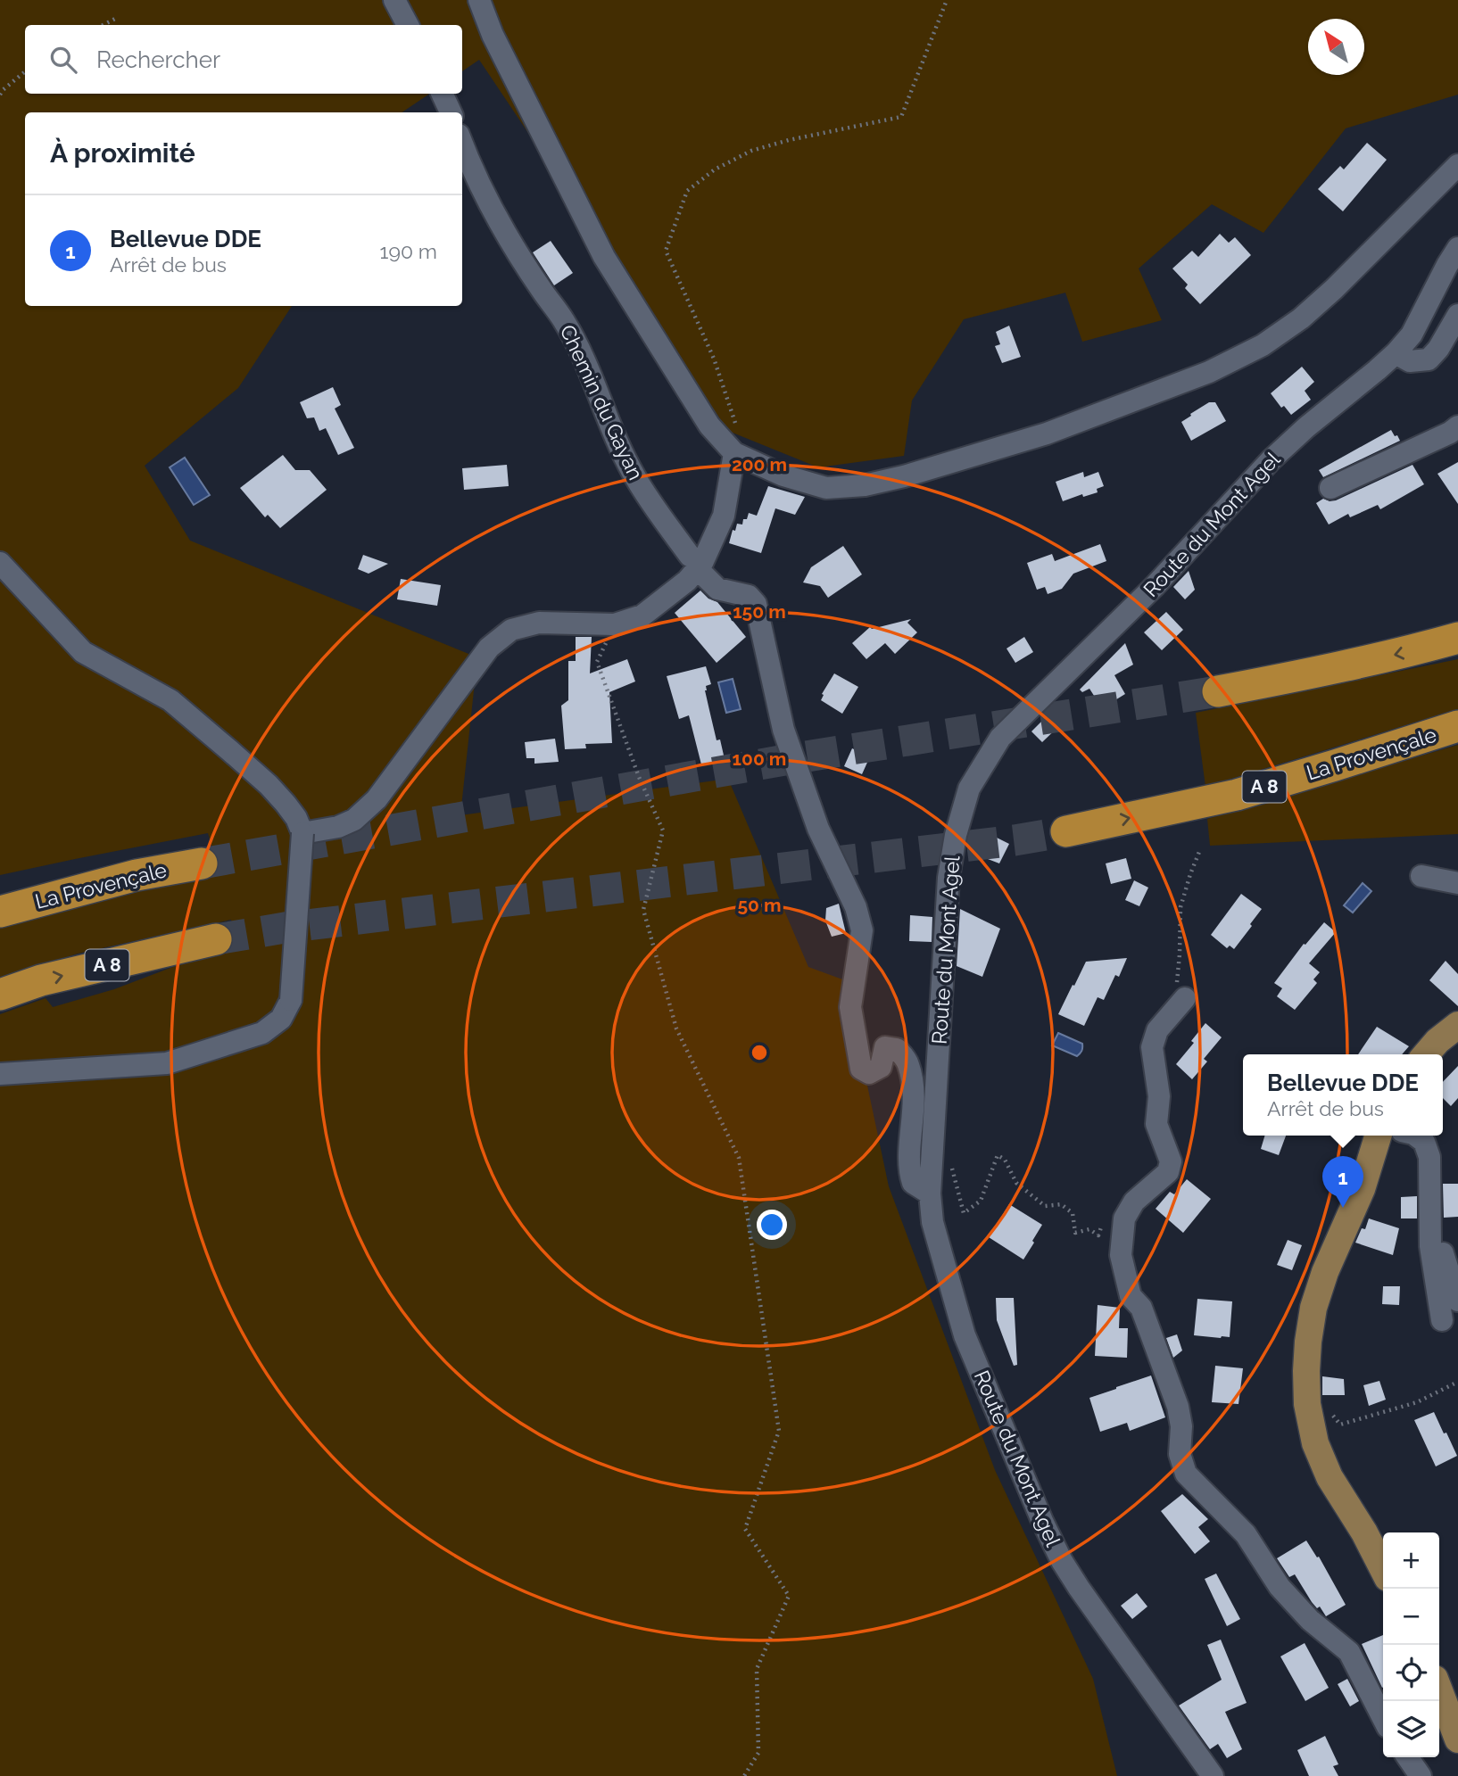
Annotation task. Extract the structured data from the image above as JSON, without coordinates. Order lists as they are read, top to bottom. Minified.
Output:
{"streets":{"highway":["La Provençale","A 8"],"street":["Chemin du Gayan","Route du Mont Agel"]},"crossings":[["Chemin du Gayan","Route du Mont Agel"]],"north":"top left","page":{"search":"Rechercher","heading":"À proximité","list":[{"mark":"1","name":"Bellevue DDE","note":"Arrêt de bus","value":"190 m"}],"popup":["Bellevue DDE","Arrêt de bus"],"pins":"1","map_buttons":["+","−"]},"rings":["200 m","150 m","100 m","50 m"]}
